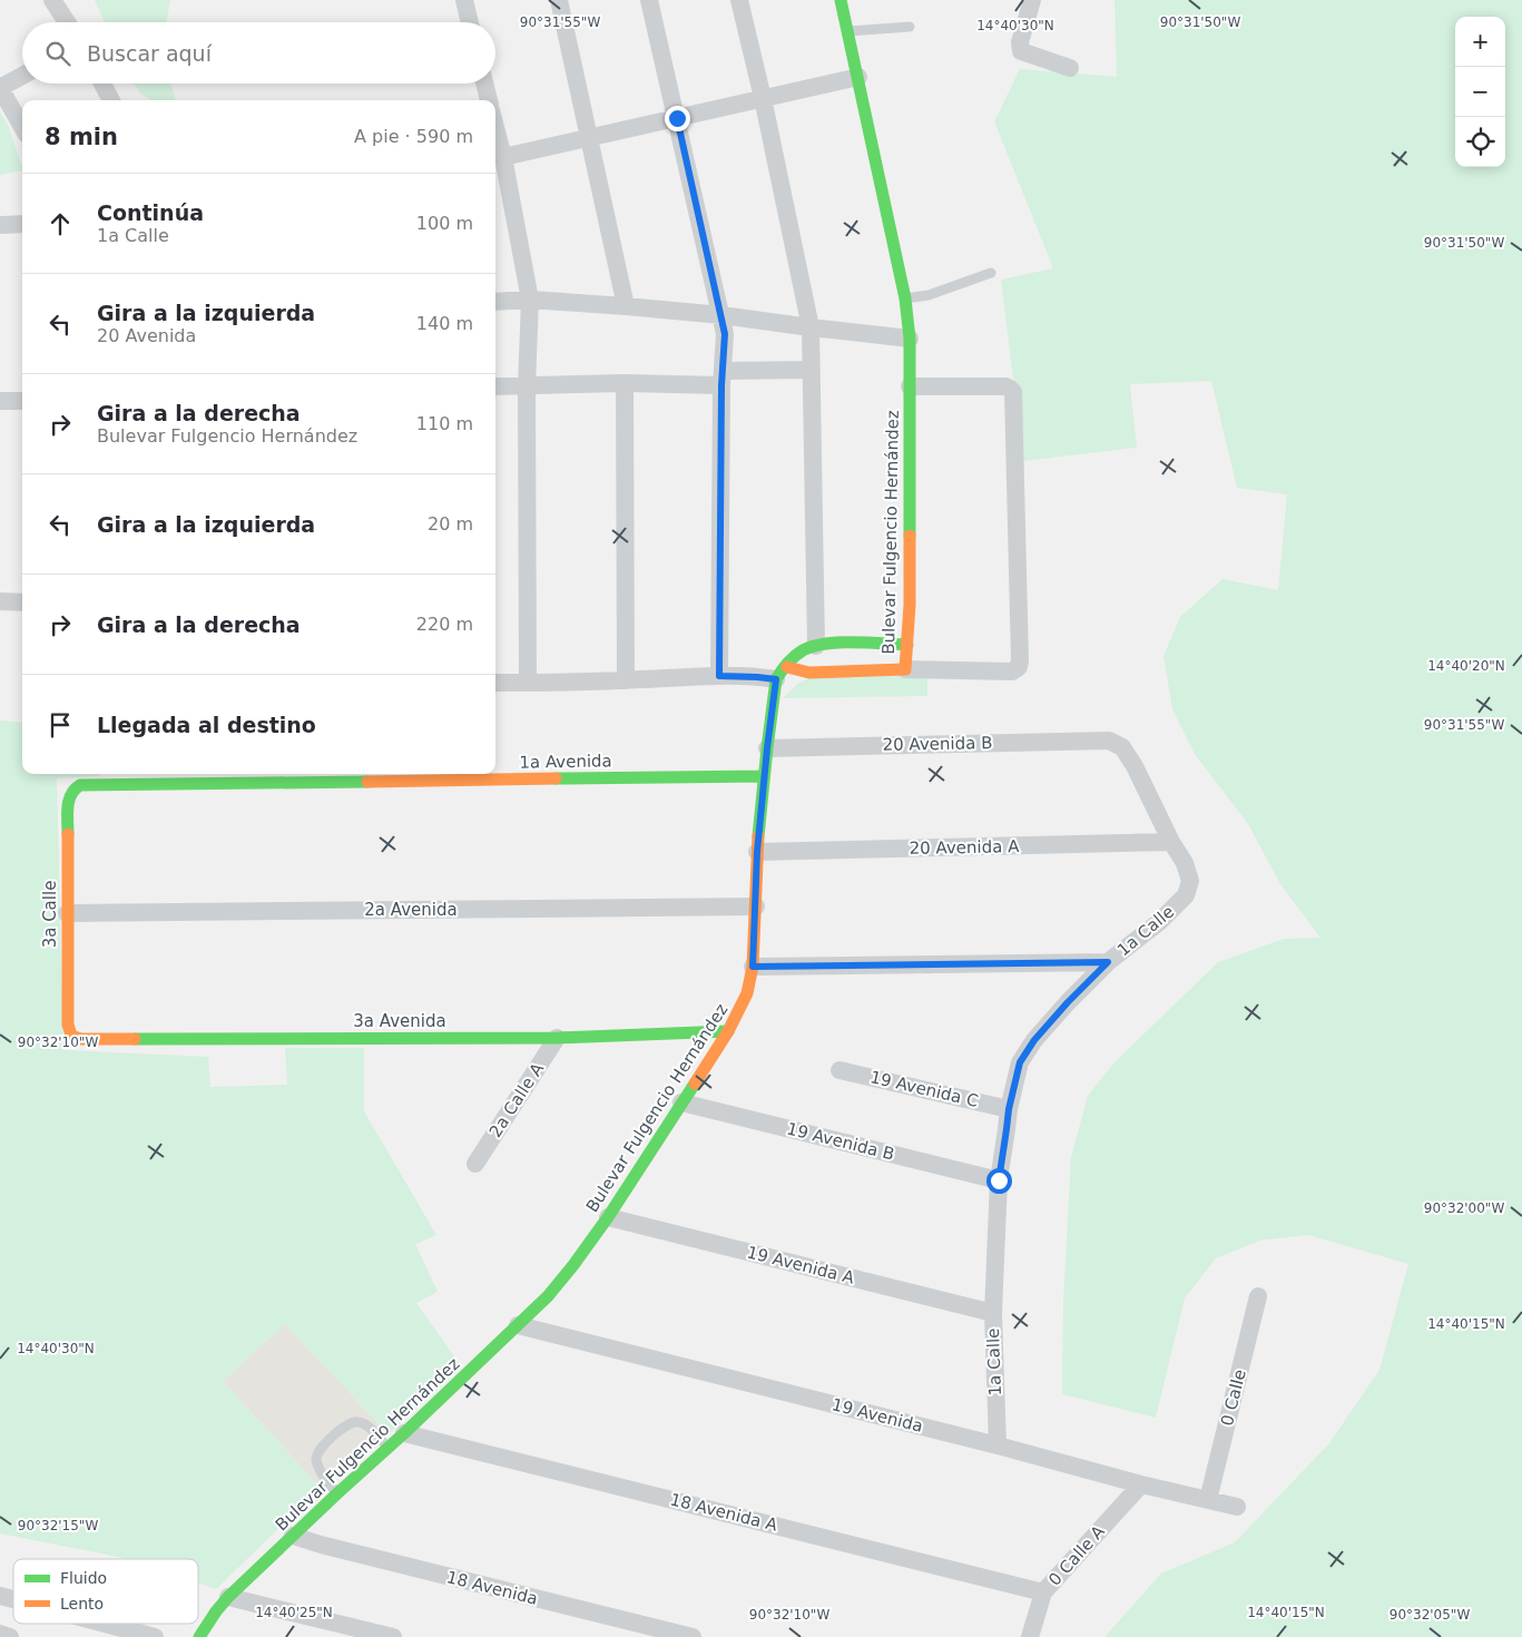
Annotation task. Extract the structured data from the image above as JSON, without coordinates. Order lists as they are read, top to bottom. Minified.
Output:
{"streets":{"street":["Bulevar Fulgencio Hernández","20 Avenida B","1a Avenida","20 Avenida A","2a Avenida","3a Calle","1a Calle","3a Avenida","19 Avenida C","2a Calle A","19 Avenida B","19 Avenida A","0 Calle","19 Avenida","18 Avenida A","0 Calle A","18 Avenida"]},"crossings":[["Bulevar Fulgencio Hernández","20 Avenida B"],["Bulevar Fulgencio Hernández","1a Avenida"],["Bulevar Fulgencio Hernández","20 Avenida A"],["Bulevar Fulgencio Hernández","2a Avenida"],["Bulevar Fulgencio Hernández","3a Avenida"],["Bulevar Fulgencio Hernández","19 Avenida B"],["Bulevar Fulgencio Hernández","19 Avenida A"],["Bulevar Fulgencio Hernández","19 Avenida"],["Bulevar Fulgencio Hernández","18 Avenida A"],["Bulevar Fulgencio Hernández","18 Avenida"],["20 Avenida B","1a Calle"],["1a Avenida","3a Calle"],["20 Avenida A","1a Calle"],["2a Avenida","3a Calle"],["3a Calle","3a Avenida"],["1a Calle","19 Avenida C"],["1a Calle","19 Avenida B"],["1a Calle","19 Avenida A"],["1a Calle","19 Avenida"],["3a Avenida","2a Calle A"],["0 Calle","19 Avenida"],["19 Avenida","0 Calle A"],["18 Avenida A","0 Calle A"]],"legend":["Fluido","Lento"],"page":{"map_buttons":["+","−"],"search":"Buscar aquí","heading":["8 min","A pie · 590 m"],"list":[["Continúa","1a Calle","100 m"],["Gira a la izquierda","20 Avenida","140 m"],["Gira a la derecha","Bulevar Fulgencio Hernández","110 m"],["Gira a la izquierda","20 m"],["Gira a la derecha","220 m"],"Llegada al destino"]},"coordinates":["90°31'55\"W","90°31'50\"W","14°40'30\"N","14°40'20\"N","90°32'10\"W","90°32'00\"W","14°40'15\"N","90°32'15\"W","14°40'25\"N","90°32'05\"W"]}
